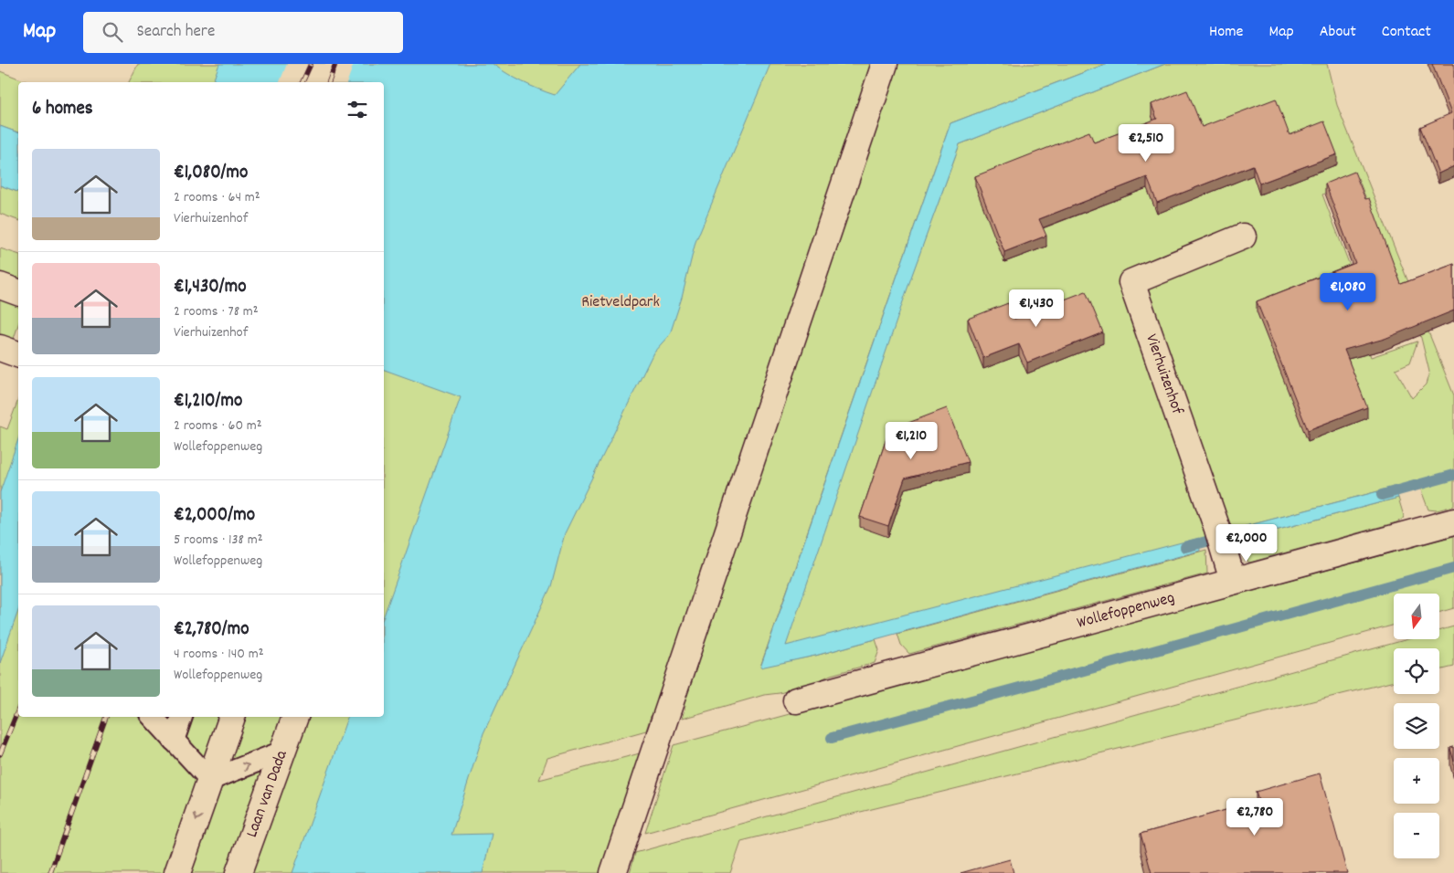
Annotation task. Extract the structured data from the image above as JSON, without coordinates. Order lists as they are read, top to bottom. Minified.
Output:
{"streets":{"street":["Vierhuizenhof","Wollefoppenweg","Laan van Dada"]},"crossings":[["Vierhuizenhof","Wollefoppenweg"]],"parks":["Rietveldpark"],"north":"bottom","page":{"header":"Map","search":"Search here","nav":["Home","Map","About","Contact"],"heading":"6 homes","price":["€2,510","€1,080","€1,430","€1,210","€2,000","€2,780"],"list":[{"name":"€1,080/mo","note":"2 rooms · 64 m² · Vierhuizenhof"},{"name":"€1,430/mo","note":"2 rooms · 78 m² · Vierhuizenhof"},{"name":"€1,210/mo","note":"2 rooms · 60 m² · Wollefoppenweg"},{"name":"€2,000/mo","note":"5 rooms · 138 m² · Wollefoppenweg"},{"name":"€2,780/mo","note":"4 rooms · 140 m² · Wollefoppenweg"}],"map_buttons":["+","−"]}}
